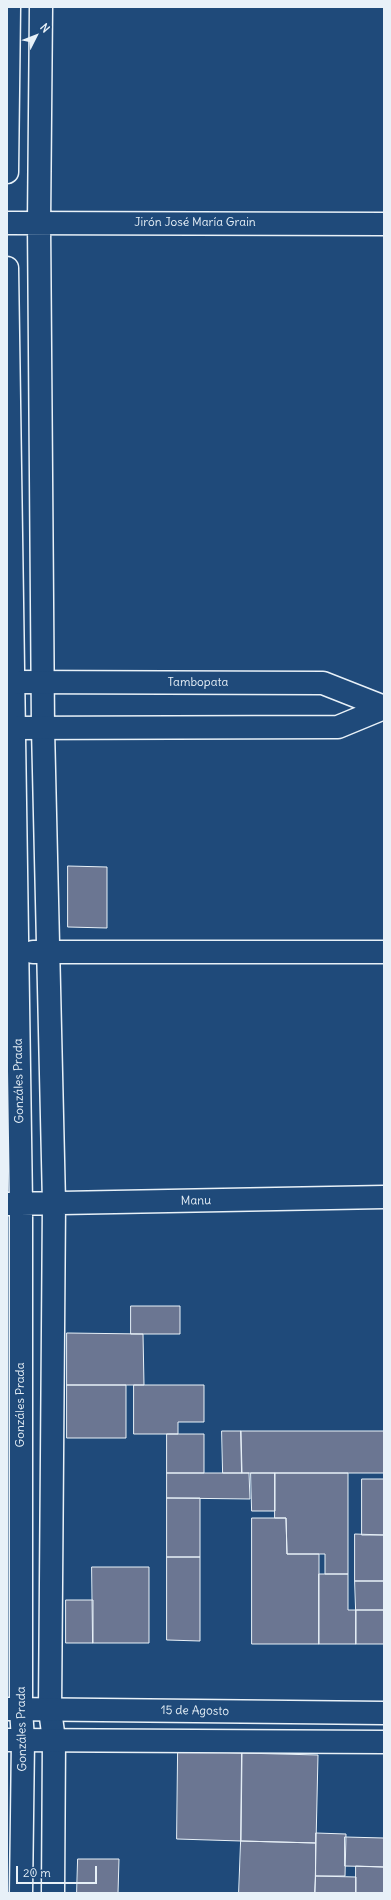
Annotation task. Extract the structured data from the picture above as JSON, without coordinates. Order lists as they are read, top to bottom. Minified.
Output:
{"streets":{"street":["Jirón José María Grain","Tambopata","Gonzáles Prada","Manu","15 de Agosto"]},"crossings":[["Tambopata","Gonzáles Prada"],["Gonzáles Prada","Manu"],["Gonzáles Prada","15 de Agosto"]],"scale_bar":"20 m","north":"top right"}
